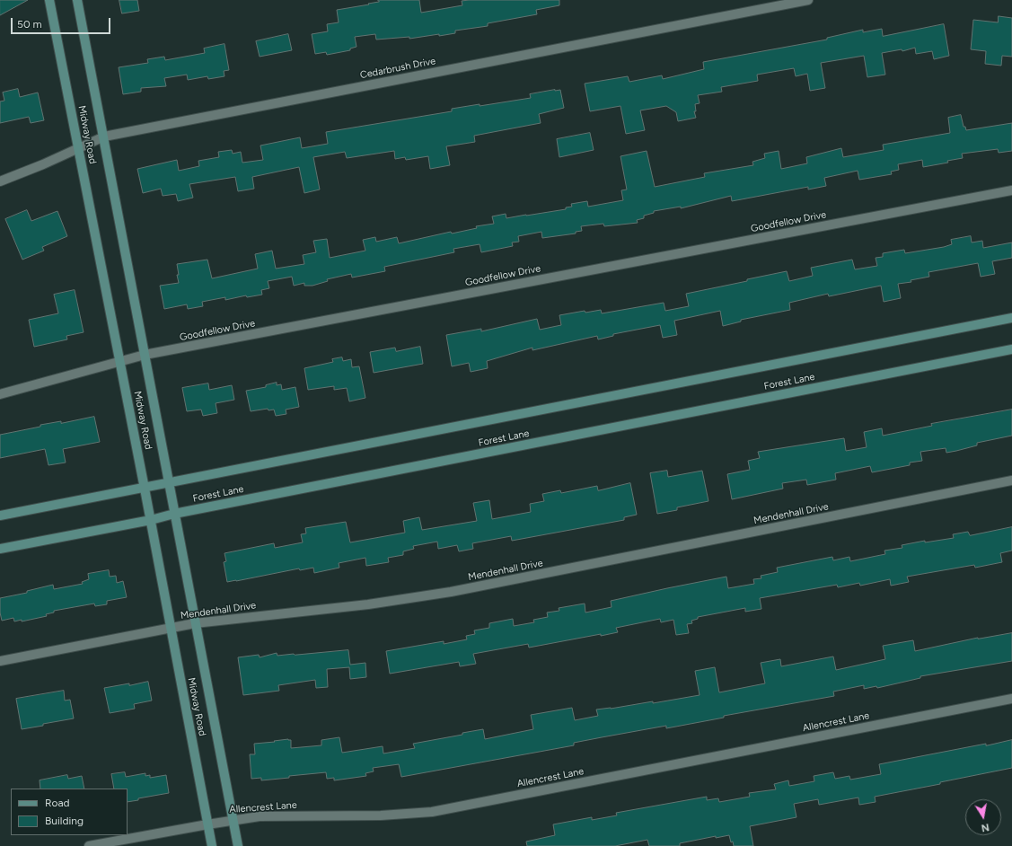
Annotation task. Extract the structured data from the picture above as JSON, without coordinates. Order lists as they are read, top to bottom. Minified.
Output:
{"streets":{"main road":["Midway Road","Forest Lane"],"street":["Cedarbrush Drive","Goodfellow Drive","Mendenhall Drive","Allencrest Lane"]},"crossings":[["Cedarbrush Drive","Midway Road"],["Midway Road","Goodfellow Drive"],["Midway Road","Forest Lane"],["Midway Road","Mendenhall Drive"],["Midway Road","Allencrest Lane"]],"legend":["Road","Building"],"scale_bar":"50 m","north":"bottom"}
